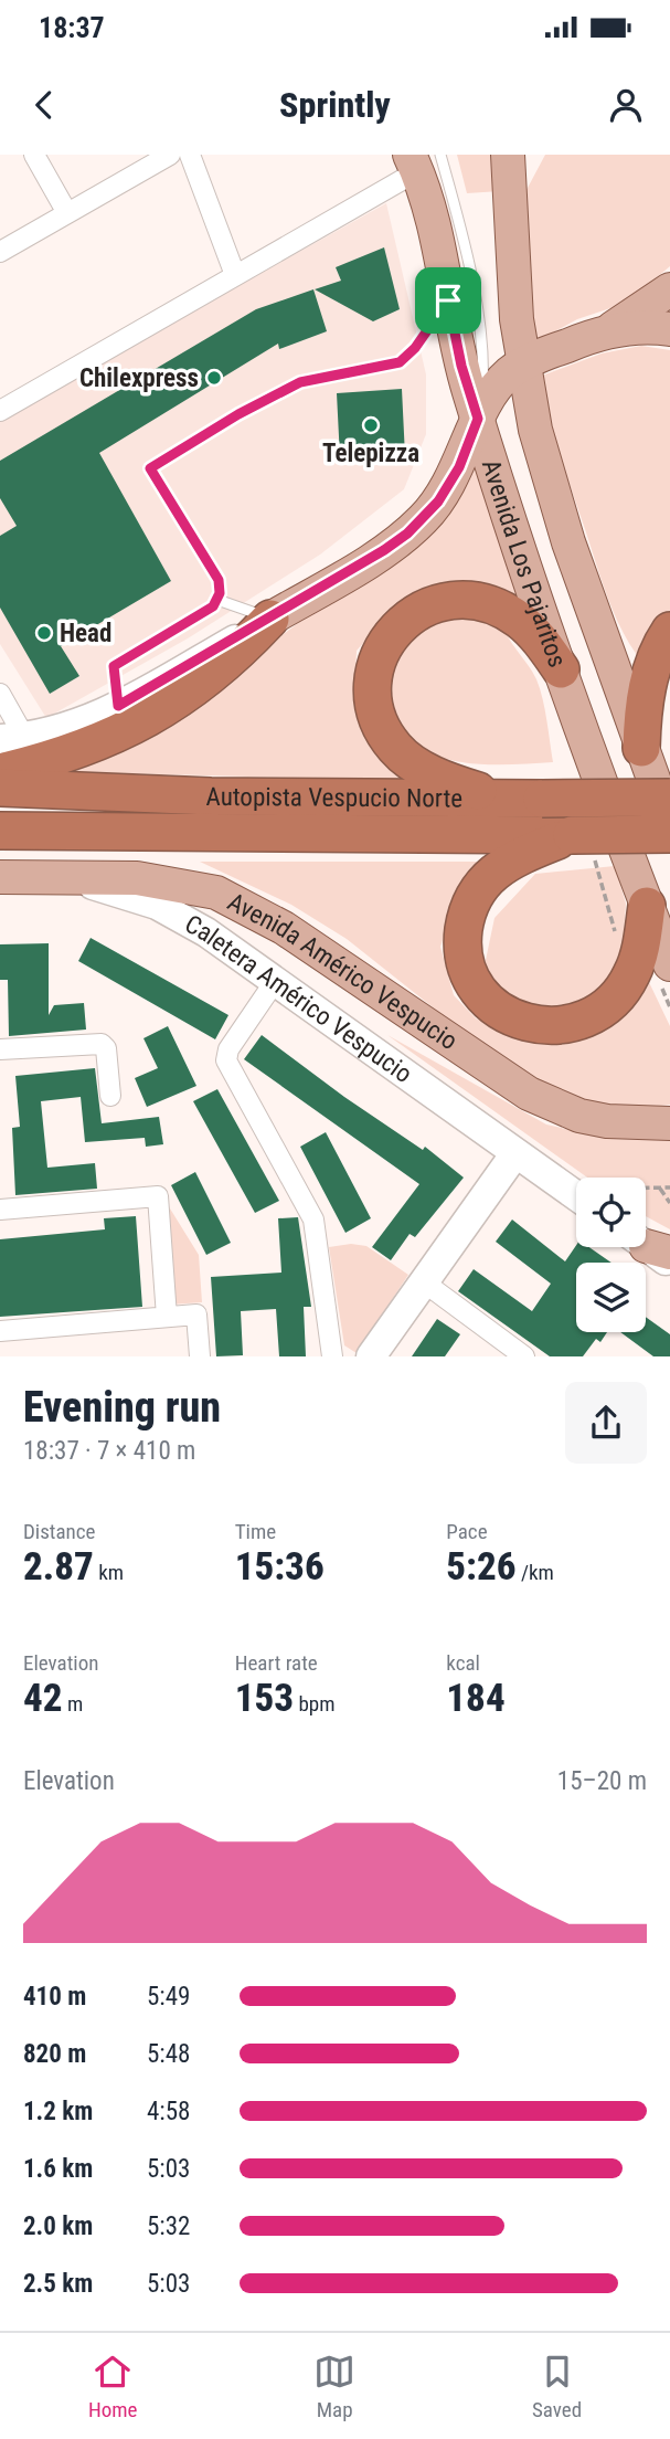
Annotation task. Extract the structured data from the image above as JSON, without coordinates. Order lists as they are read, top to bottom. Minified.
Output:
{"streets":{"highway":["Autopista Vespucio Norte"],"main road":["Avenida Los Pajaritos","Avenida Américo Vespucio"],"street":["Caletera Américo Vespucio"]},"crossings":[["Avenida Américo Vespucio","Caletera Américo Vespucio"]],"places":["Chilexpress","Telepizza","Head"],"page":{"status":"18:37","header":"Sprintly","heading":["Evening run","18:37 · 7 × 410 m"],"stats":[["Distance","2.87 km"],["Time","15:36"],["Pace","5:26 /km"],["Elevation","42 m"],["Heart rate","153 bpm"],["kcal","184"]],"chart":["Elevation","15–20 m"],"list":[{"name":"410 m","note":"5:49"},{"name":"820 m","note":"5:48"},{"name":"1.2 km","note":"4:58"},{"name":"1.6 km","note":"5:03"},{"name":"2.0 km","note":"5:32"},{"name":"2.5 km","note":"5:03"}],"tabs":["Home","Map","Saved"]}}
